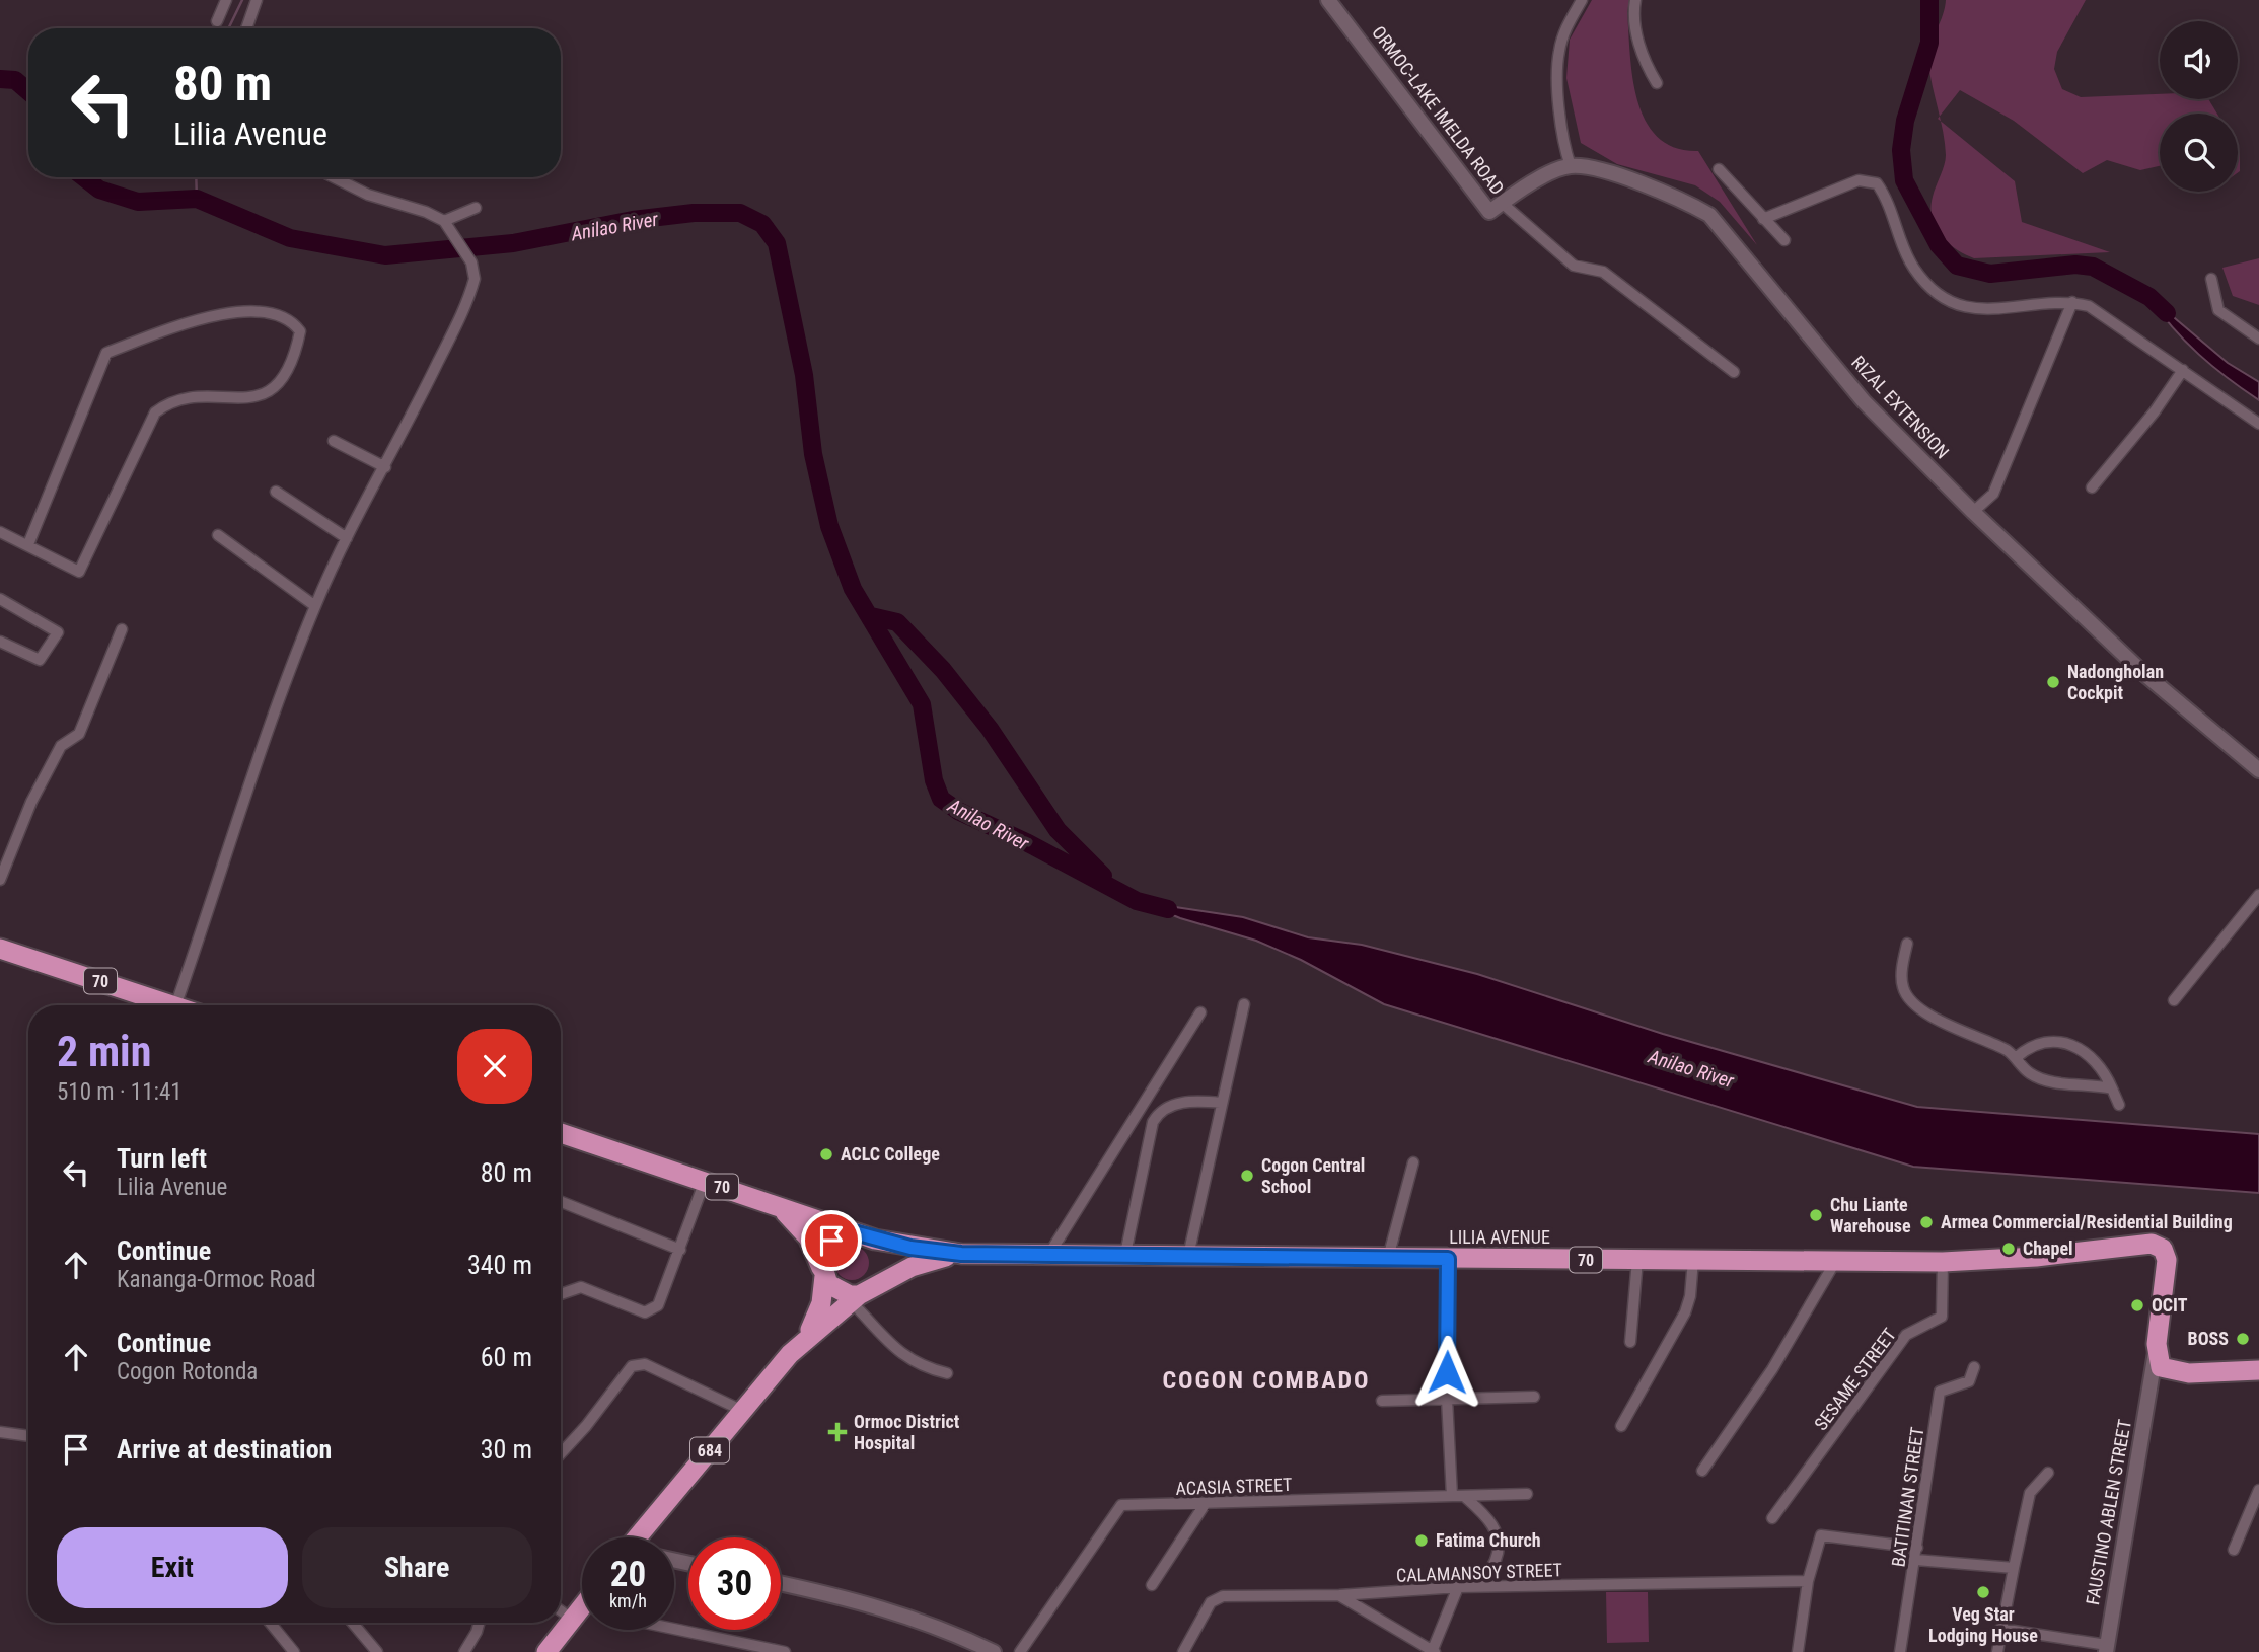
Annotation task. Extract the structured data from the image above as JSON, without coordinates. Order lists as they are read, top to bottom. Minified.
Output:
{"streets":{"highway":["70","LILIA AVENUE","684"],"street":["ORMOC-LAKE IMELDA ROAD","RIZAL EXTENSION","SESAME STREET","ACASIA STREET","BATITINAN STREET","FAUSTINO ABLEN STREET","CALAMANSOY STREET"]},"crossings":[["70","LILIA AVENUE"],["70","684"],["LILIA AVENUE","SESAME STREET"],["LILIA AVENUE","FAUSTINO ABLEN STREET"]],"districts":["COGON COMBADO"],"water":["Anilao River"],"places":{"other":["Nadongholan Cockpit","ACLC College","Cogon Central School","Chu Liante Warehouse","Armea Commercial/Residential Building","Chapel","OCIT","BOSS","Fatima Church","Veg Star Lodging House"],"health":["Ormoc District Hospital"]},"page":{"turn":["80 m","Lilia Avenue"],"heading":["2 min","510 m · 11:41"],"list":[{"name":"Turn left","note":"Lilia Avenue","value":"80 m"},{"name":"Continue","note":"Kananga-Ormoc Road","value":"340 m"},{"name":"Continue","note":"Cogon Rotonda","value":"60 m"},{"name":"Arrive at destination","value":"30 m"}],"buttons":["Exit","Share"],"speed":"20 km/h","limit":"30"}}
